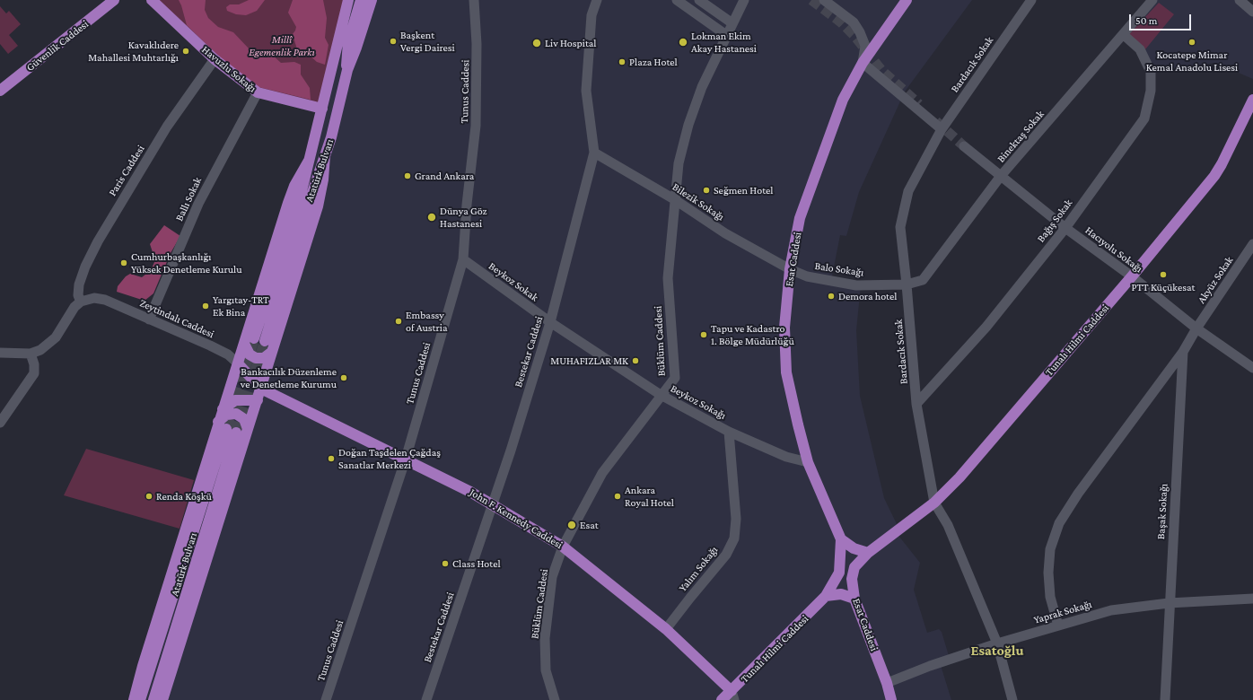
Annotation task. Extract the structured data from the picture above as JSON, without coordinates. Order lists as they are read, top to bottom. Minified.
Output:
{"streets":{"main road":["Güvenlik Caddesi","Havuzlu Sokağı","Atatürk Bulvarı","Esat Caddesi","Tunalı Hilmi Caddesi","John F. Kennedy Caddesi"],"street":["Bardacık Sokak","Tunus Caddesi","Binektaş Sokak","Paris Caddesi","Ballı Sokak","Bilezik Sokağı","Bağış Sokak","Hacıyolu Sokağı","Balo Sokağı","Akyüz Sokak","Beykoz Sokak","Zeytindalı Caddesi","Büklüm Caddesi","Bestekar Caddesi","Beykoz Sokağı","Başak Sokağı","Yalım Sokağı","Yaprak Sokağı"]},"crossings":[["Bardacık Sokak","Binektaş Sokak"],["Bardacık Sokak","Bağış Sokak"],["Bardacık Sokak","Balo Sokağı"],["Bardacık Sokak","Tunalı Hilmi Caddesi"],["Bardacık Sokak","Yaprak Sokağı"],["Havuzlu Sokağı","Paris Caddesi"],["Havuzlu Sokağı","Atatürk Bulvarı"],["Havuzlu Sokağı","Ballı Sokak"],["Tunus Caddesi","Beykoz Sokak"],["Tunus Caddesi","John F. Kennedy Caddesi"],["Binektaş Sokak","Bağış Sokak"],["Binektaş Sokak","Hacıyolu Sokağı"],["Binektaş Sokak","Balo Sokağı"],["Paris Caddesi","Zeytindalı Caddesi"],["Ballı Sokak","Zeytindalı Caddesi"],["Bilezik Sokağı","Esat Caddesi"],["Bilezik Sokağı","Balo Sokağı"],["Bilezik Sokağı","Büklüm Caddesi"],["Bilezik Sokağı","Bestekar Caddesi"],["Bağış Sokak","Hacıyolu Sokağı"],["Hacıyolu Sokağı","Akyüz Sokak"],["Hacıyolu Sokağı","Tunalı Hilmi Caddesi"],["Hacıyolu Sokağı","Başak Sokağı"],["Esat Caddesi","Balo Sokağı"],["Esat Caddesi","Tunalı Hilmi Caddesi"],["Esat Caddesi","Beykoz Sokağı"],["Esat Caddesi","Yaprak Sokağı"],["Akyüz Sokak","Başak Sokağı"],["Beykoz Sokak","Bestekar Caddesi"],["Beykoz Sokak","Beykoz Sokağı"],["Tunalı Hilmi Caddesi","John F. Kennedy Caddesi"],["Büklüm Caddesi","Beykoz Sokağı"],["Büklüm Caddesi","John F. Kennedy Caddesi"],["Bestekar Caddesi","Beykoz Sokağı"],["Bestekar Caddesi","John F. Kennedy Caddesi"],["Beykoz Sokağı","Yalım Sokağı"],["Başak Sokağı","Yaprak Sokağı"],["John F. Kennedy Caddesi","Yalım Sokağı"]],"districts":["Esatoğlu"],"parks":["Millî Egemenlik Parkı"],"places":["Başkent Vergi Dairesi","Lokman Ekim Akay Hastanesi","Kocatepe Mimar Kemal Anadolu Lisesi","Liv Hospital","Kavaklıdere Mahallesi Muhtarlığı","Plaza Hotel","Grand Ankara","Seğmen Hotel","Dünya Göz Hastanesi","Cumhurbaşkanlığı Yüksek Denetleme Kurulu","PTT Küçükesat","Demora hotel","Yargıtay-TRT Ek Bina","Embassy of Austria","Tapu ve Kadastro 1. Bölge Müdürlüğü","MUHAFIZLAR MK","Bankacılık Düzenleme ve Denetleme Kurumu","Doğan Taşdelen Çağdaş Sanatlar Merkezi","Renda Köşkü","Ankara Royal Hotel","Esat","Class Hotel"],"scale_bar":"50 m"}
